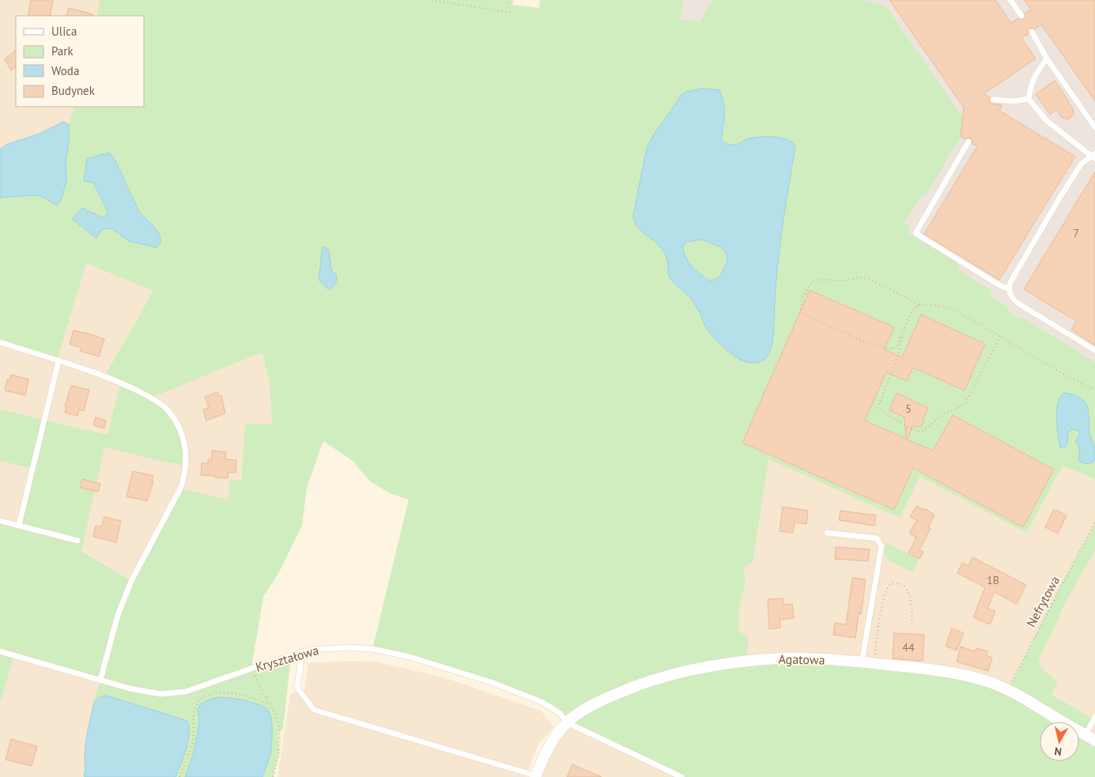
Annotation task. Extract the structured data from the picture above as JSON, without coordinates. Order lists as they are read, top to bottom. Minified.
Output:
{"streets":{"street":["Agatowa"],"lane":["Kryształowa"],"path":["Nefrytowa"]},"crossings":[["Nefrytowa","Agatowa"],["Kryształowa","Agatowa"]],"house_numbers":["7","5","1B","44"],"legend":["Ulica","Park","Woda","Budynek"],"north":"bottom"}
